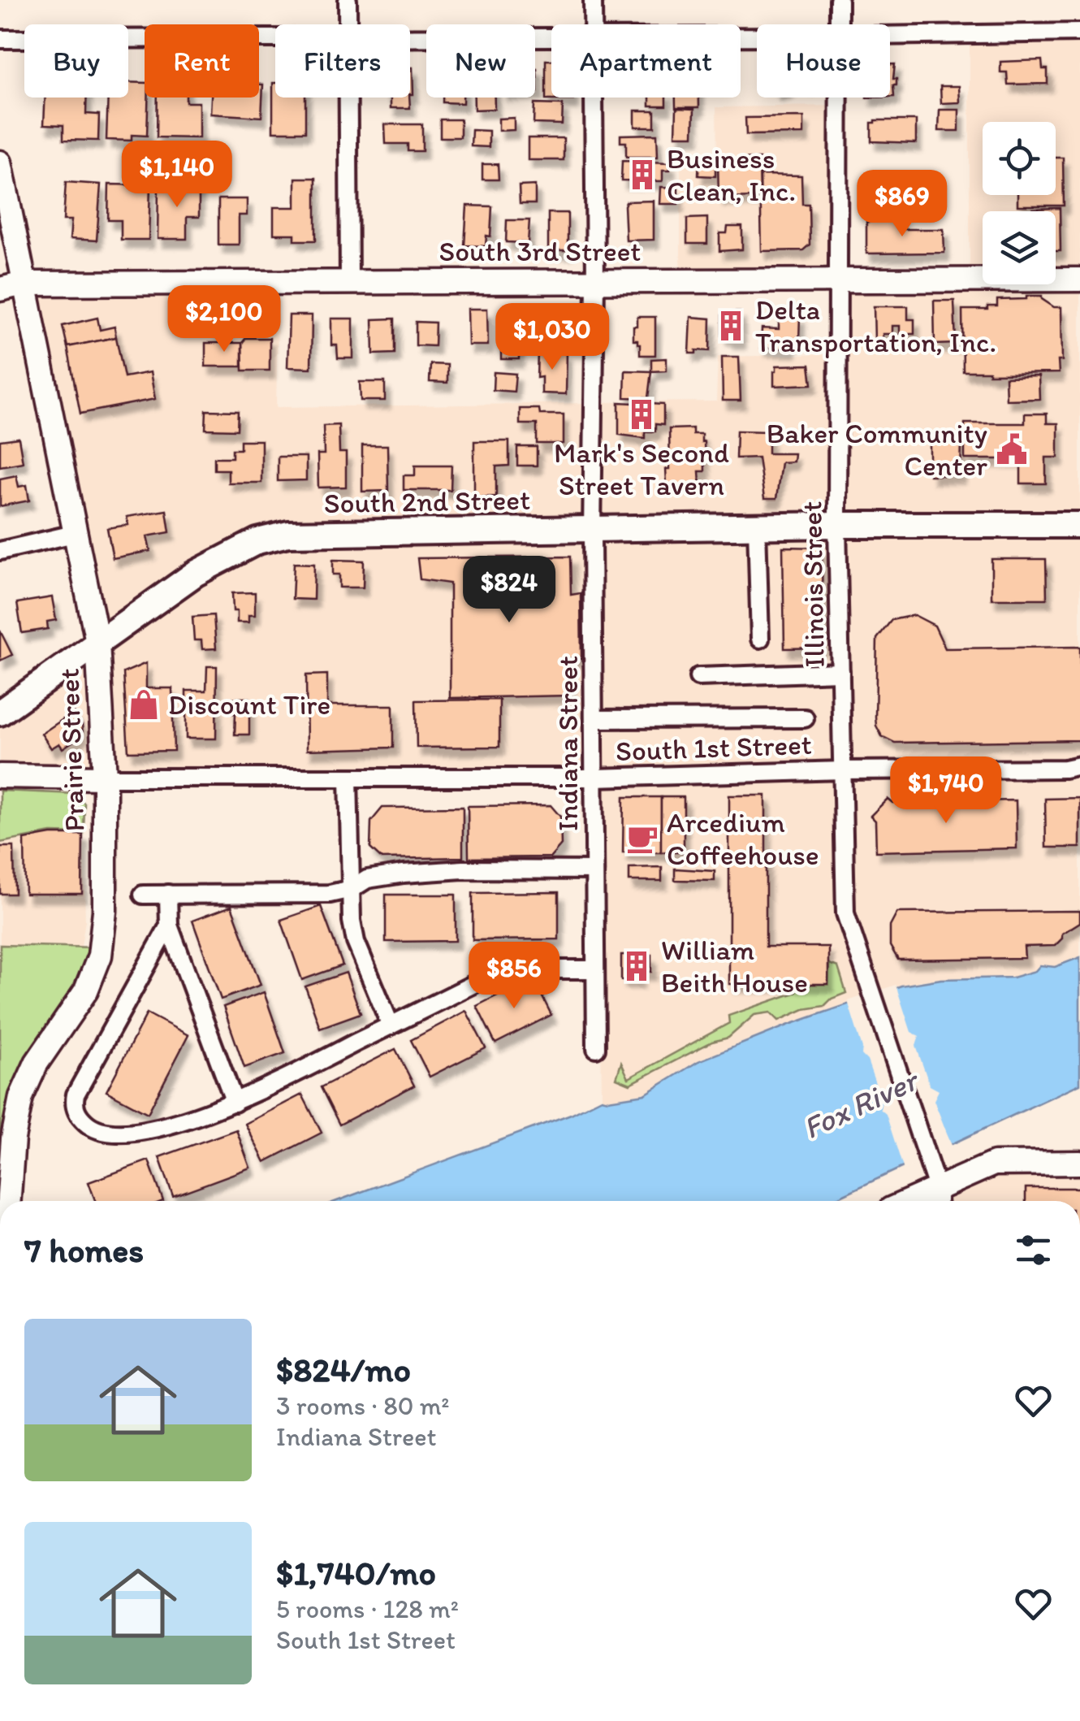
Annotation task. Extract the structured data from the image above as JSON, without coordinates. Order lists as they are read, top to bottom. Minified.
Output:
{"streets":{"main road":["South 2nd Street"],"street":["South 3rd Street","Illinois Street","Indiana Street","South 1st Street","Prairie Street"]},"crossings":[["South 3rd Street","Illinois Street"],["South 3rd Street","Indiana Street"],["South 3rd Street","Prairie Street"],["South 2nd Street","Illinois Street"],["South 2nd Street","Indiana Street"],["South 2nd Street","Prairie Street"],["Illinois Street","South 1st Street"],["Indiana Street","South 1st Street"],["South 1st Street","Prairie Street"]],"water":["Fox River"],"places":{"building":["Business Clean, Inc.","Delta Transportation, Inc.","Mark's Second Street Tavern","William Beith House"],"public building":["Baker Community Center"],"shop":["Discount Tire"],"cafe":["Arcedium Coffeehouse"]},"page":{"chip":["Buy","Rent","Filters","New","Apartment","House"],"price":["$1,140","$869","$2,100","$1,030","$824","$1,740","$856"],"heading":"7 homes","list":[{"name":"$824/mo","note":"3 rooms · 80 m² · Indiana Street"},{"name":"$1,740/mo","note":"5 rooms · 128 m² · South 1st Street"}]}}
